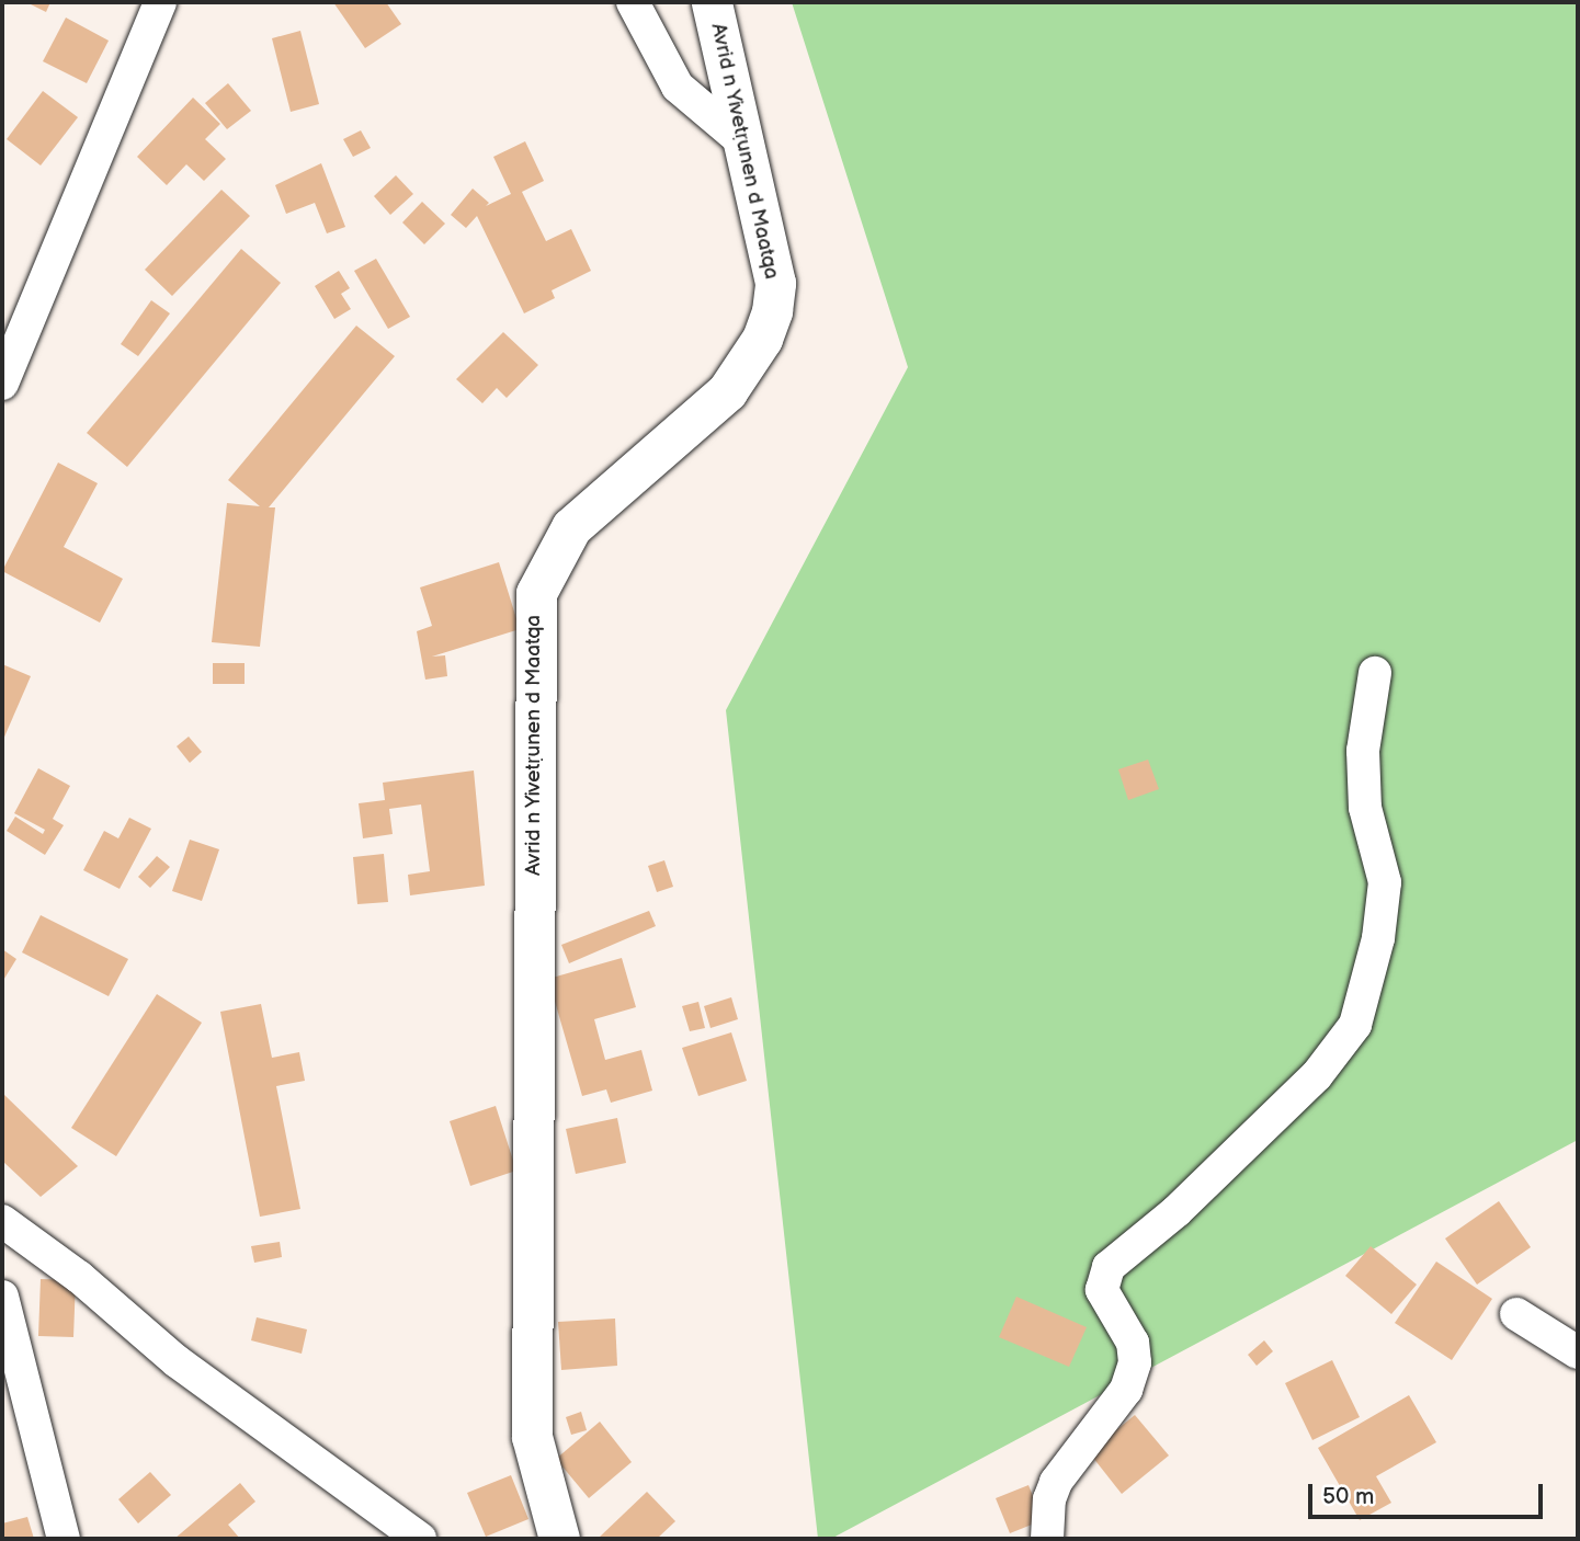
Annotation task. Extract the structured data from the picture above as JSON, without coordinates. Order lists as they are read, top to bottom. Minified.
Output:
{"streets":{"main road":["Avrid n Yivetṛunen d Maatqa"]},"scale_bar":"50 m"}
